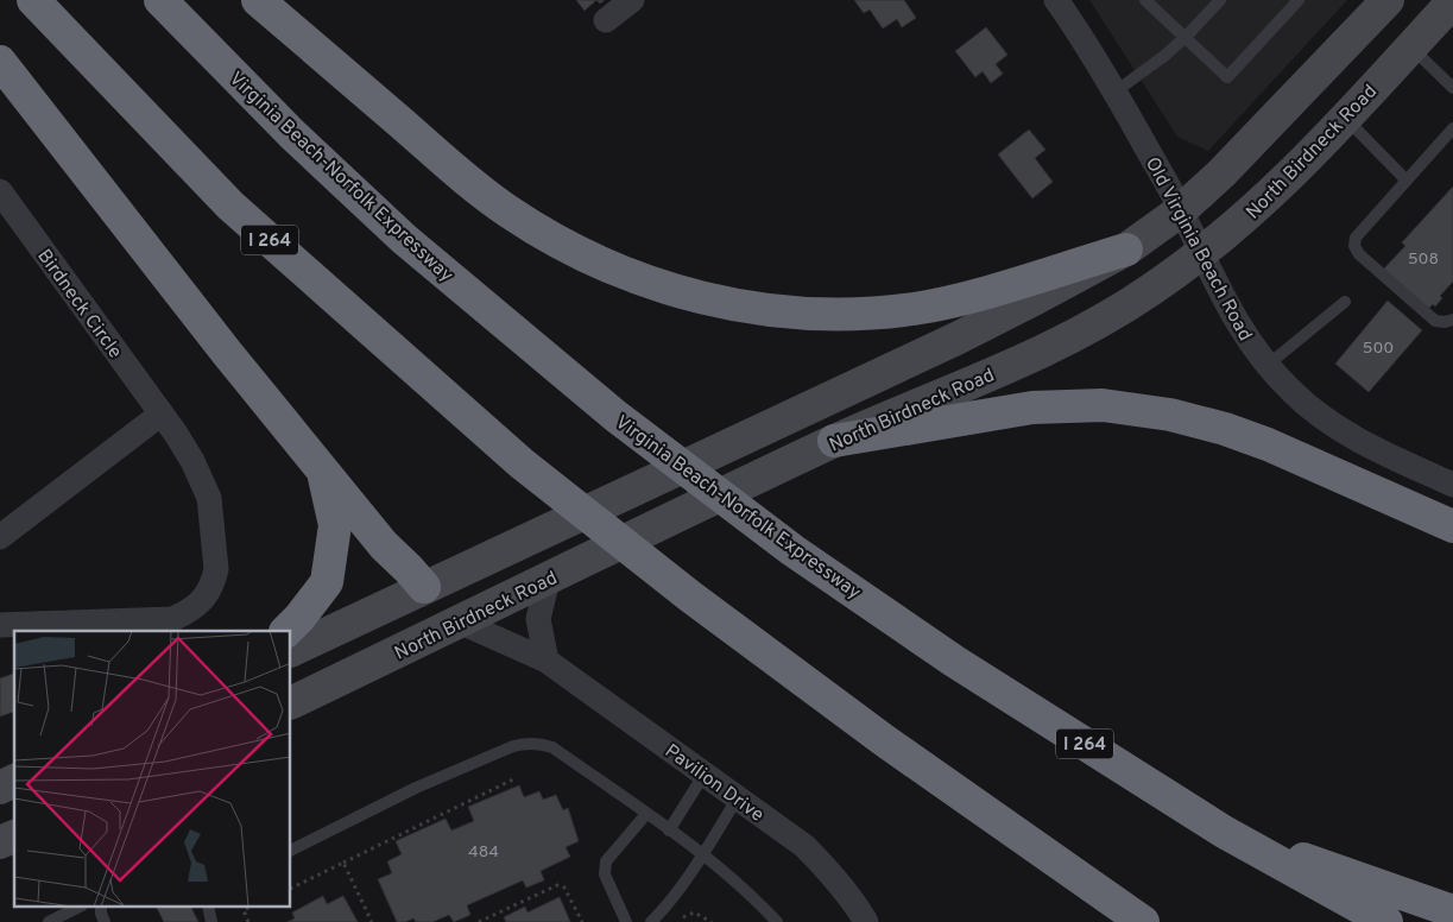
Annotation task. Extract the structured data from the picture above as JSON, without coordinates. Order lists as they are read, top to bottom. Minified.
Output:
{"streets":{"highway":["Virginia Beach-Norfolk Expressway","I 264"],"main road":["North Birdneck Road","Pavilion Drive"],"street":["Old Virginia Beach Road","Birdneck Circle"]},"crossings":[["North Birdneck Road","Old Virginia Beach Road"],["North Birdneck Road","Pavilion Drive"]],"house_numbers":["508","500","484"]}
